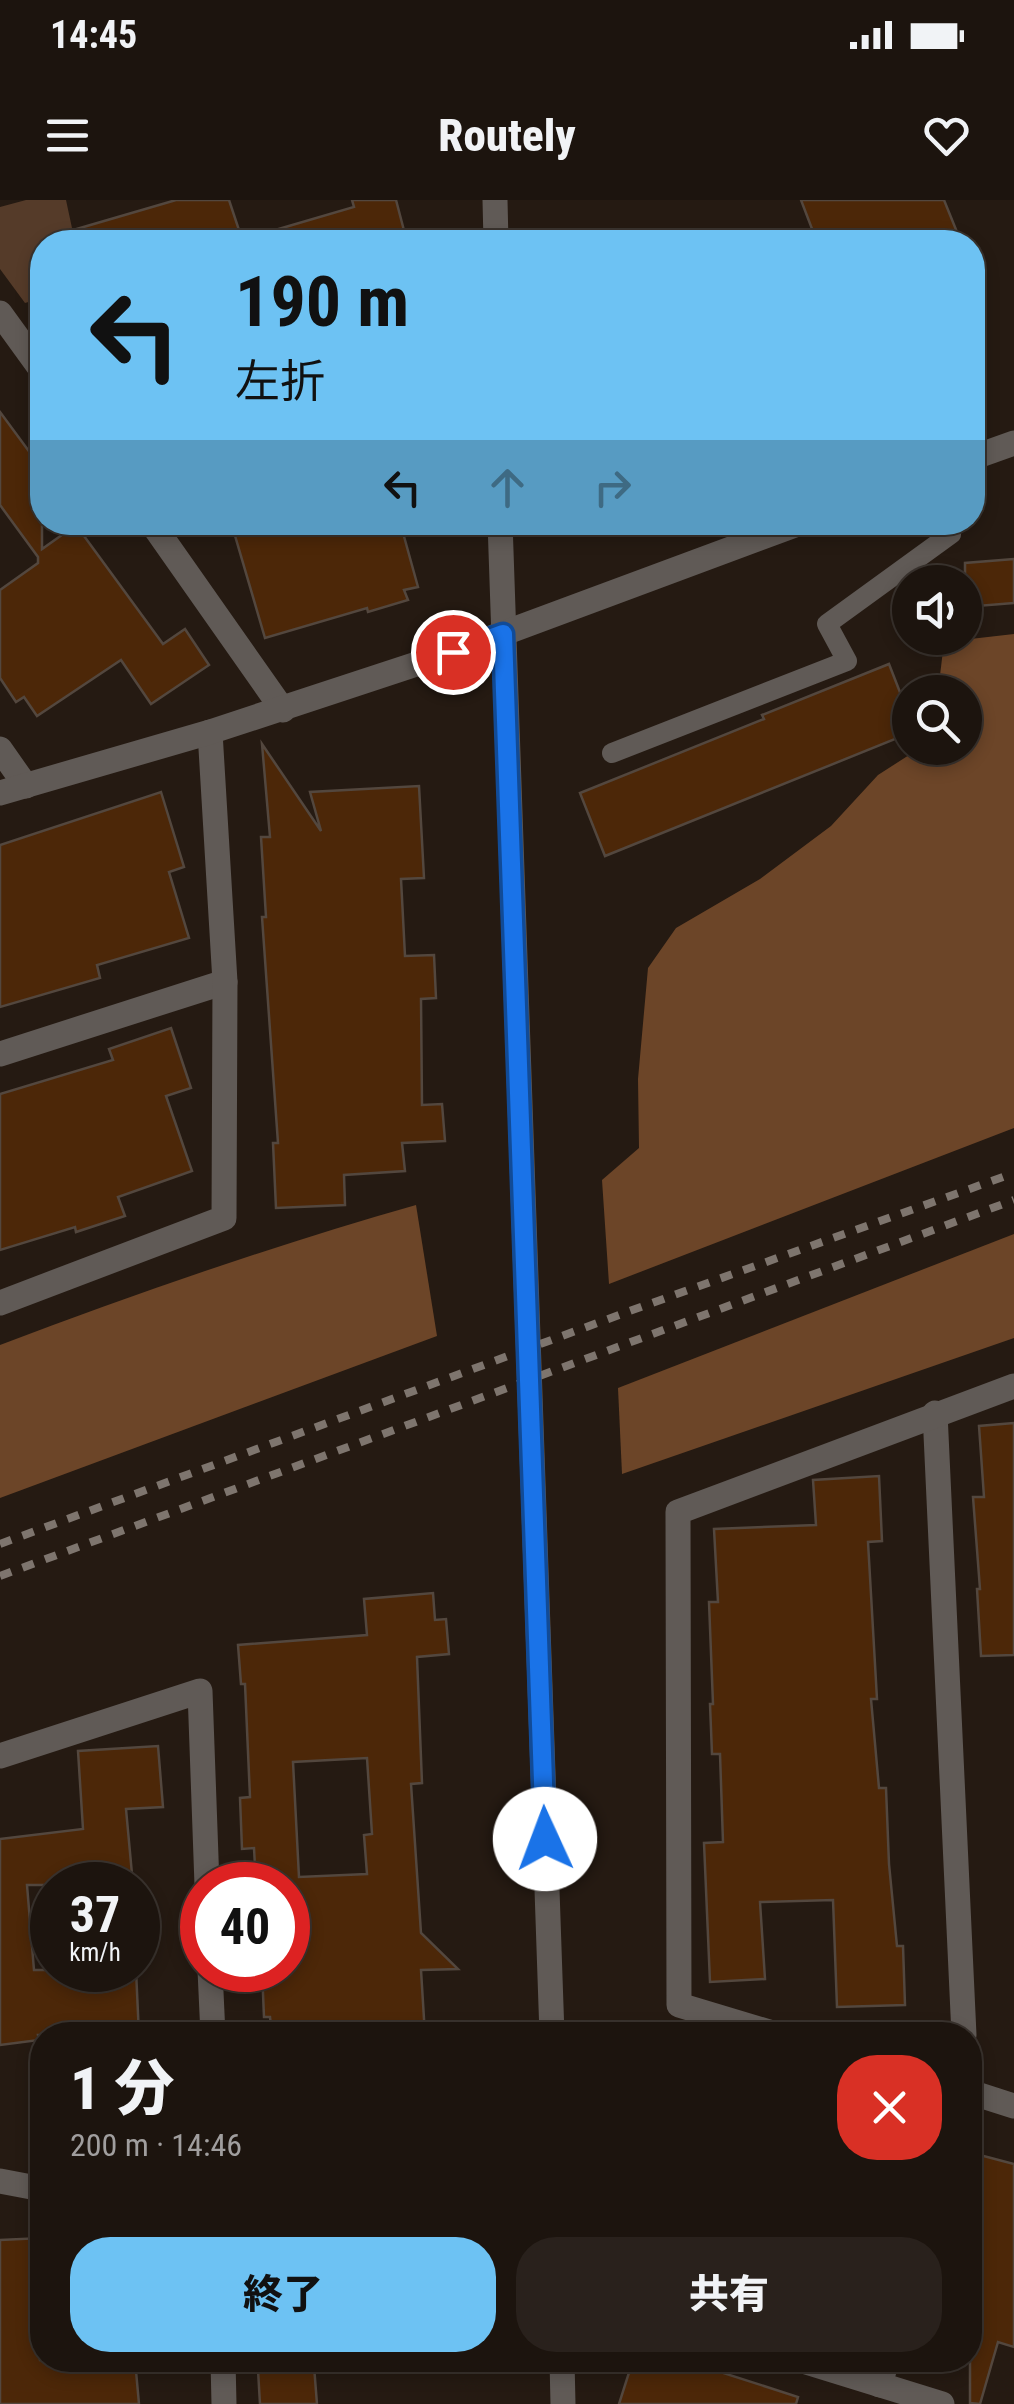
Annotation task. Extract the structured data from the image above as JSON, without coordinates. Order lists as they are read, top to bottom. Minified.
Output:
{"page":{"status":"14:45","header":"Routely","turn":["190 m","左折"],"speed":"37 km/h","limit":"40","heading":["1 分","200 m · 14:46"],"buttons":["終了","共有"]}}
